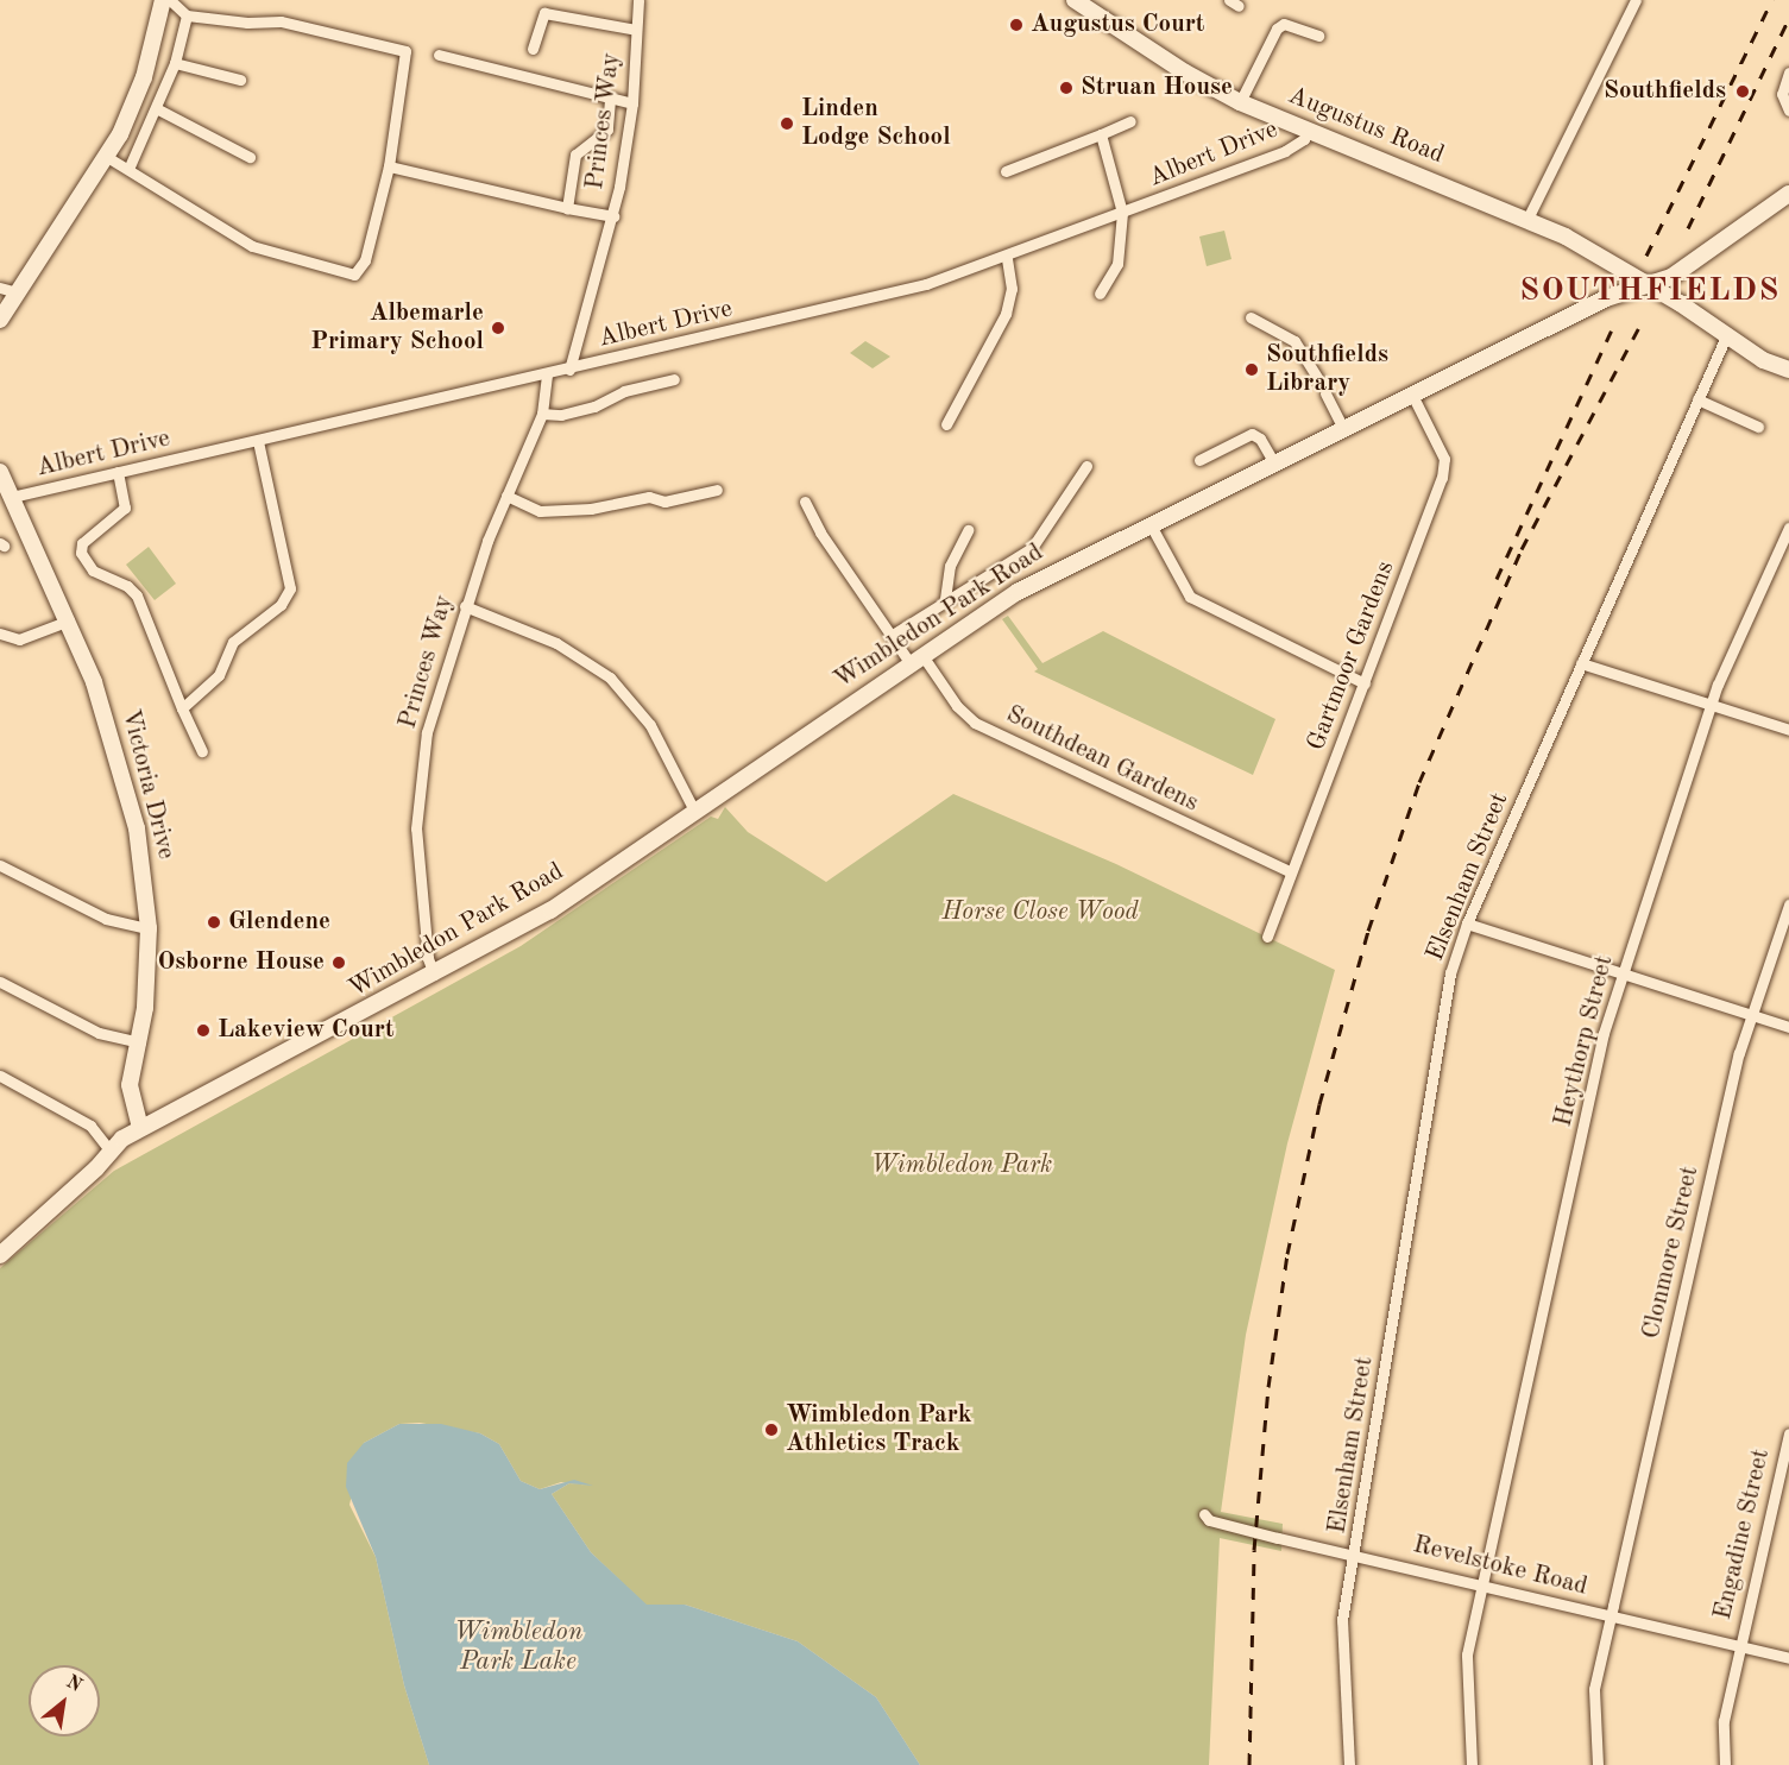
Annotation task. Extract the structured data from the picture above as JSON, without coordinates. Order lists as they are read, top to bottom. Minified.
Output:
{"streets":{"street":["Princes Way","Augustus Road","Albert Drive","Wimbledon Park Road","Gartmoor Gardens","Southdean Gardens","Victoria Drive","Elsenham Street","Heythorp Street","Clonmore Street","Engadine Street","Revelstoke Road"]},"crossings":[["Princes Way","Albert Drive"],["Princes Way","Wimbledon Park Road"],["Augustus Road","Albert Drive"],["Augustus Road","Wimbledon Park Road"],["Augustus Road","Elsenham Street"],["Albert Drive","Victoria Drive"],["Wimbledon Park Road","Gartmoor Gardens"],["Wimbledon Park Road","Southdean Gardens"],["Wimbledon Park Road","Victoria Drive"],["Gartmoor Gardens","Southdean Gardens"],["Elsenham Street","Revelstoke Road"],["Heythorp Street","Revelstoke Road"],["Clonmore Street","Revelstoke Road"],["Engadine Street","Revelstoke Road"]],"districts":["SOUTHFIELDS"],"water":["Wimbledon Park Lake"],"parks":["Horse Close Wood","Wimbledon Park"],"places":["Augustus Court","Struan House","Southfields","Linden Lodge School","Albemarle Primary School","Southfields Library","Glendene","Osborne House","Lakeview Court","Wimbledon Park Athletics Track"],"north":"top right"}
